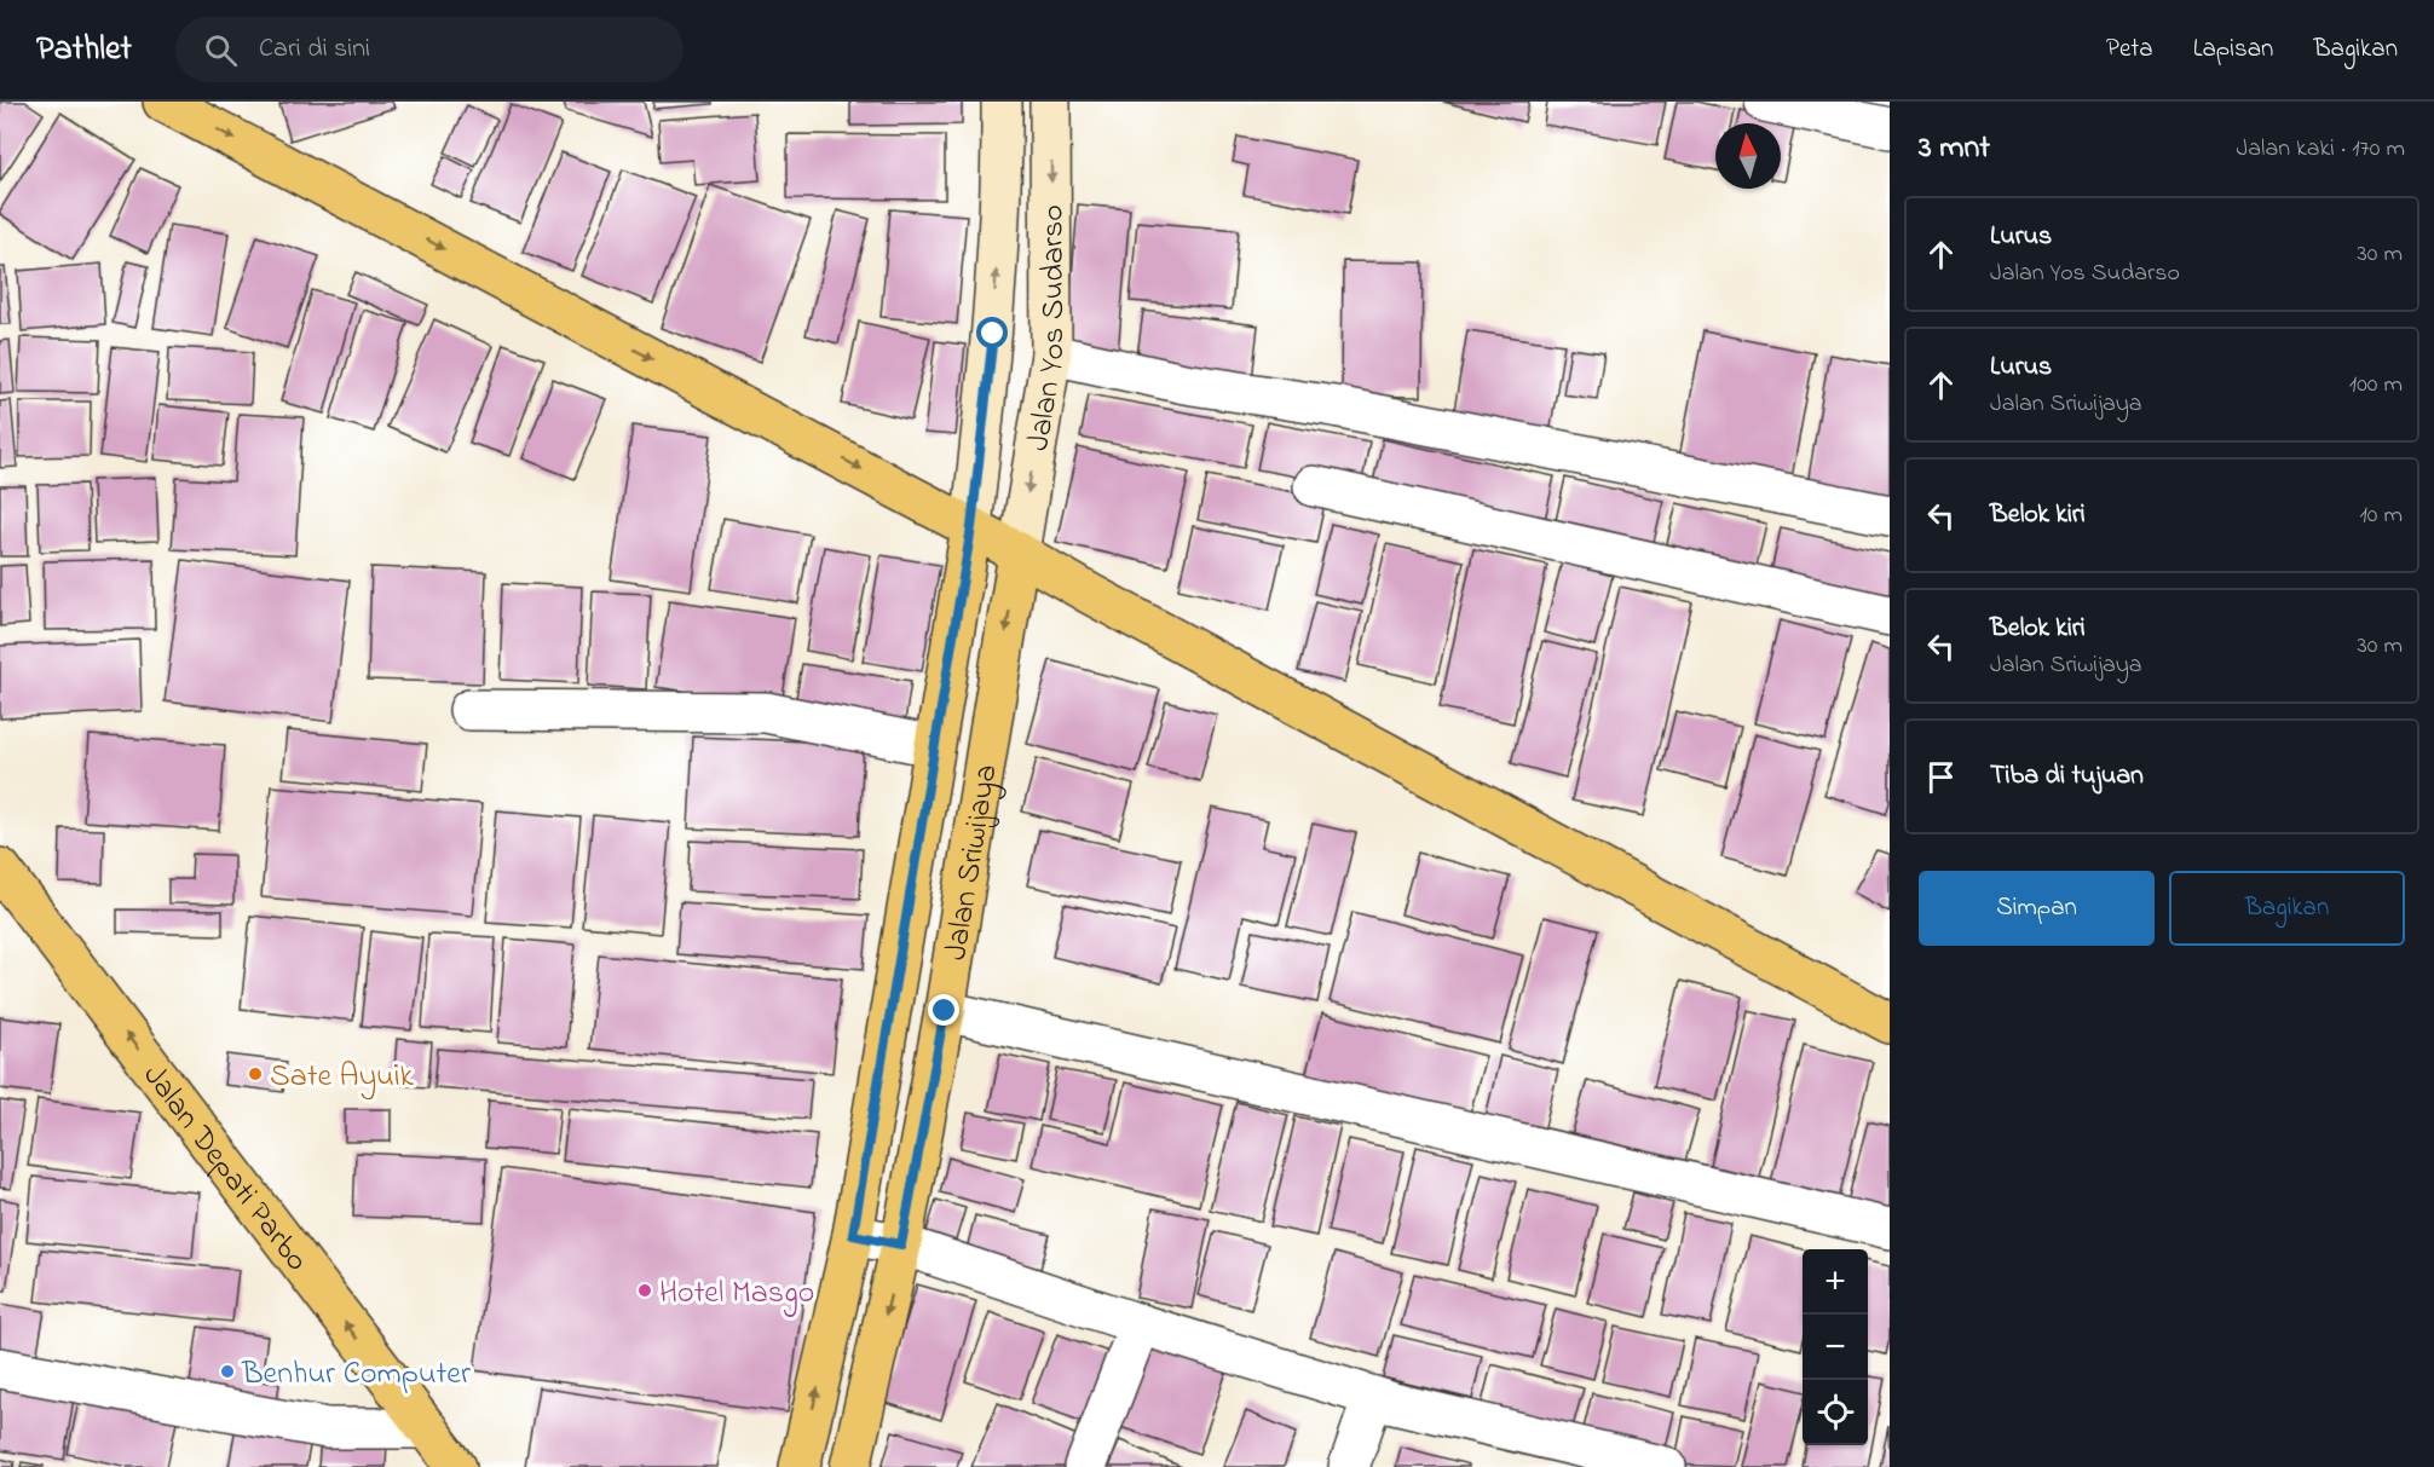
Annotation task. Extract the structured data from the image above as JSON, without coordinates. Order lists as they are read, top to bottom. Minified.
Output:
{"streets":{"main road":["Jalan Yos Sudarso","Jalan Sriwijaya","Jalan Depati Parbo"]},"crossings":[["Jalan Yos Sudarso","Jalan Sriwijaya"]],"one_way":["Jalan Depati Parbo"],"places":["Sate Ayuik","Hotel Masgo","Benhur Computer"],"north":"top","page":{"header":"Pathlet","search":"Cari di sini","nav":["Peta","Lapisan","Bagikan"],"heading":["3 mnt","Jalan kaki · 170 m"],"list":[["Lurus","Jalan Yos Sudarso","30 m"],["Lurus","Jalan Sriwijaya","100 m"],["Belok kiri","10 m"],["Belok kiri","Jalan Sriwijaya","30 m"],"Tiba di tujuan"],"buttons":["Simpan","Bagikan"],"map_buttons":["+","−"]}}
